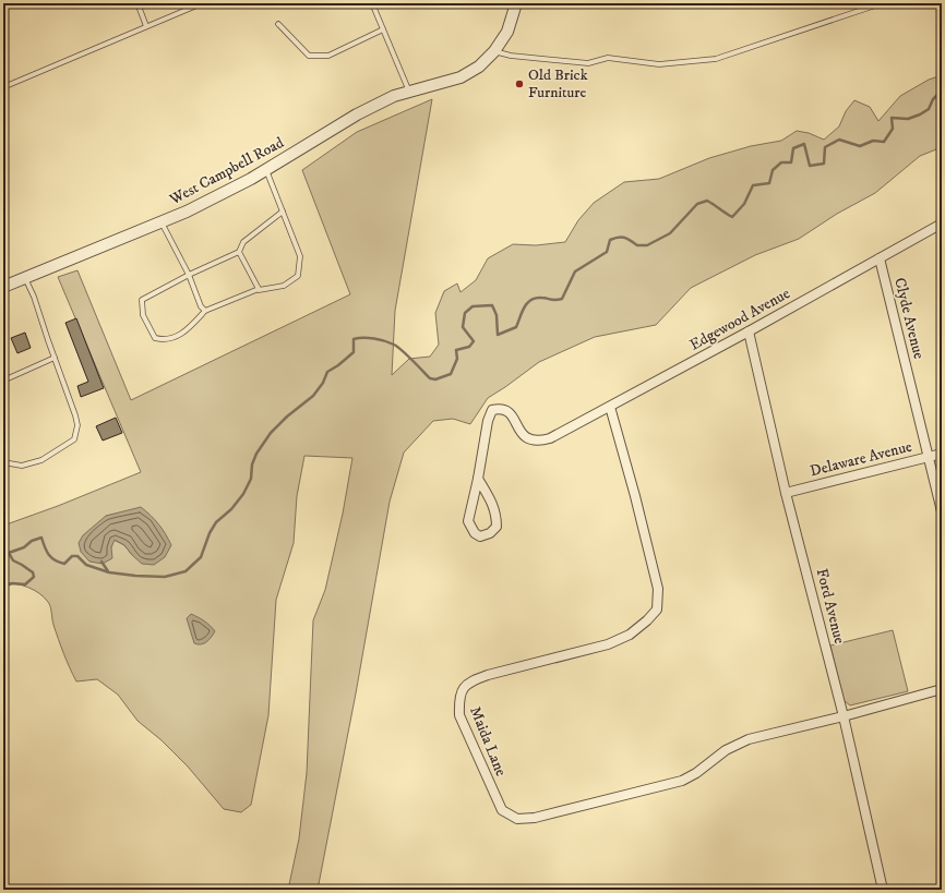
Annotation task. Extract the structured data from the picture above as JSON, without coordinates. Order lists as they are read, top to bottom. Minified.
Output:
{"streets":{"street":["West Campbell Road","Clyde Avenue","Edgewood Avenue","Delaware Avenue","Ford Avenue","Maida Lane"]},"crossings":[["Clyde Avenue","Edgewood Avenue"],["Clyde Avenue","Delaware Avenue"],["Edgewood Avenue","Ford Avenue"],["Edgewood Avenue","Maida Lane"],["Delaware Avenue","Ford Avenue"],["Ford Avenue","Maida Lane"]],"places":["Old Brick Furniture"]}
